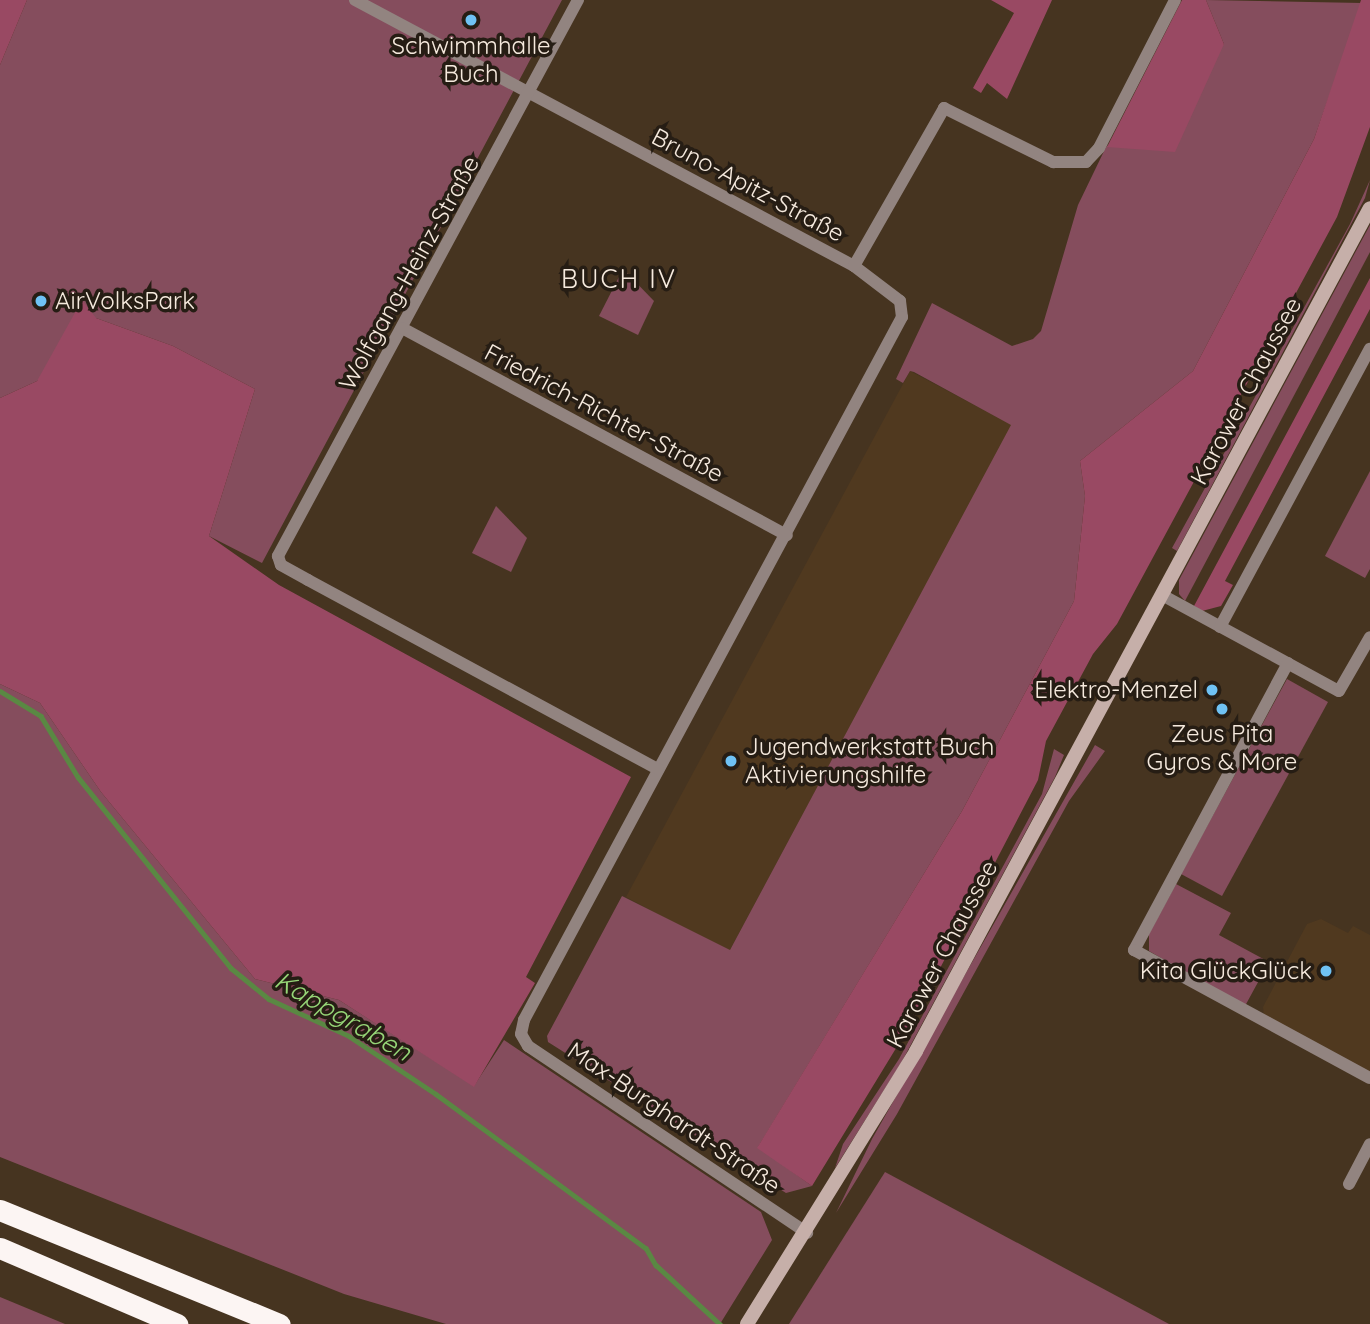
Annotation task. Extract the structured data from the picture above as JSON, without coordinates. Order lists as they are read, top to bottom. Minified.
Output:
{"streets":{"main road":["Karower Chaussee"],"street":["Bruno-Apitz-Straße","Wolfgang-Heinz-Straße","Friedrich-Richter-Straße","Max-Burghardt-Straße"]},"crossings":[["Bruno-Apitz-Straße","Wolfgang-Heinz-Straße"],["Wolfgang-Heinz-Straße","Friedrich-Richter-Straße"],["Wolfgang-Heinz-Straße","Max-Burghardt-Straße"],["Karower Chaussee","Max-Burghardt-Straße"]],"districts":["BUCH IV"],"water":["Kappgraben"],"places":["Schwimmhalle Buch","AirVolksPark","Elektro-Menzel","Zeus Pita Gyros & More","Jugendwerkstatt Buch Aktivierungshilfe","Kita GlückGlück"]}
